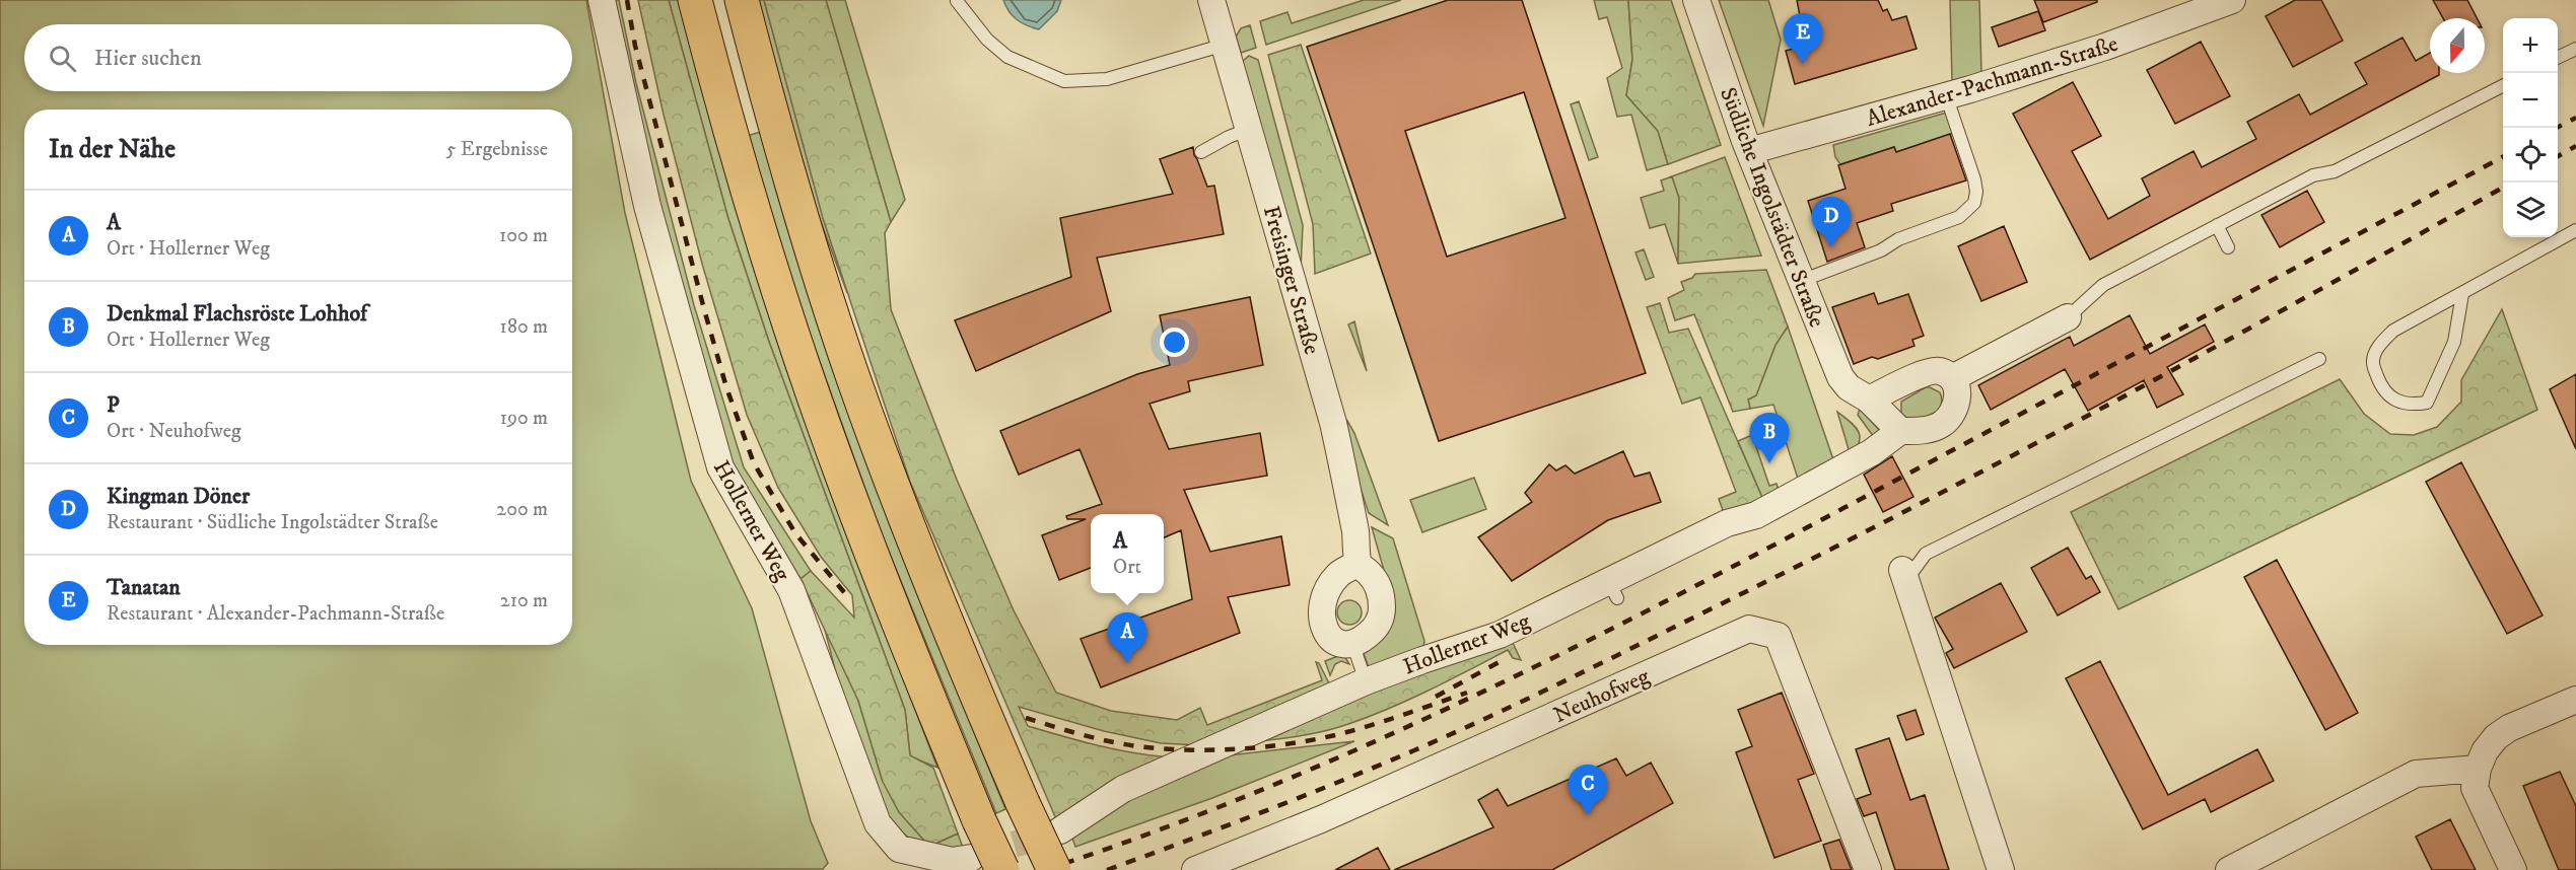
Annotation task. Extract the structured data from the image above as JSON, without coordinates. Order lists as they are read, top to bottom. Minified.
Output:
{"streets":{"street":["Alexander-Pachmann-Straße","Südliche Ingolstädter Straße","Freisinger Straße","Hollerner Weg","Neuhofweg"]},"crossings":[["Alexander-Pachmann-Straße","Südliche Ingolstädter Straße"],["Südliche Ingolstädter Straße","Hollerner Weg"]],"north":"bottom","page":{"pins":["E","D","B","A","C"],"map_buttons":["+","−"],"search":"Hier suchen","heading":["In der Nähe","5 Ergebnisse"],"list":[{"mark":"A","name":"A","note":"Ort · Hollerner Weg","value":"100 m"},{"mark":"B","name":"Denkmal Flachsröste Lohhof","note":"Ort · Hollerner Weg","value":"180 m"},{"mark":"C","name":"P","note":"Ort · Neuhofweg","value":"190 m"},{"mark":"D","name":"Kingman Döner","note":"Restaurant · Südliche Ingolstädter Straße","value":"200 m"},{"mark":"E","name":"Tanatan","note":"Restaurant · Alexander-Pachmann-Straße","value":"210 m"}],"popup":["A","Ort"]}}
